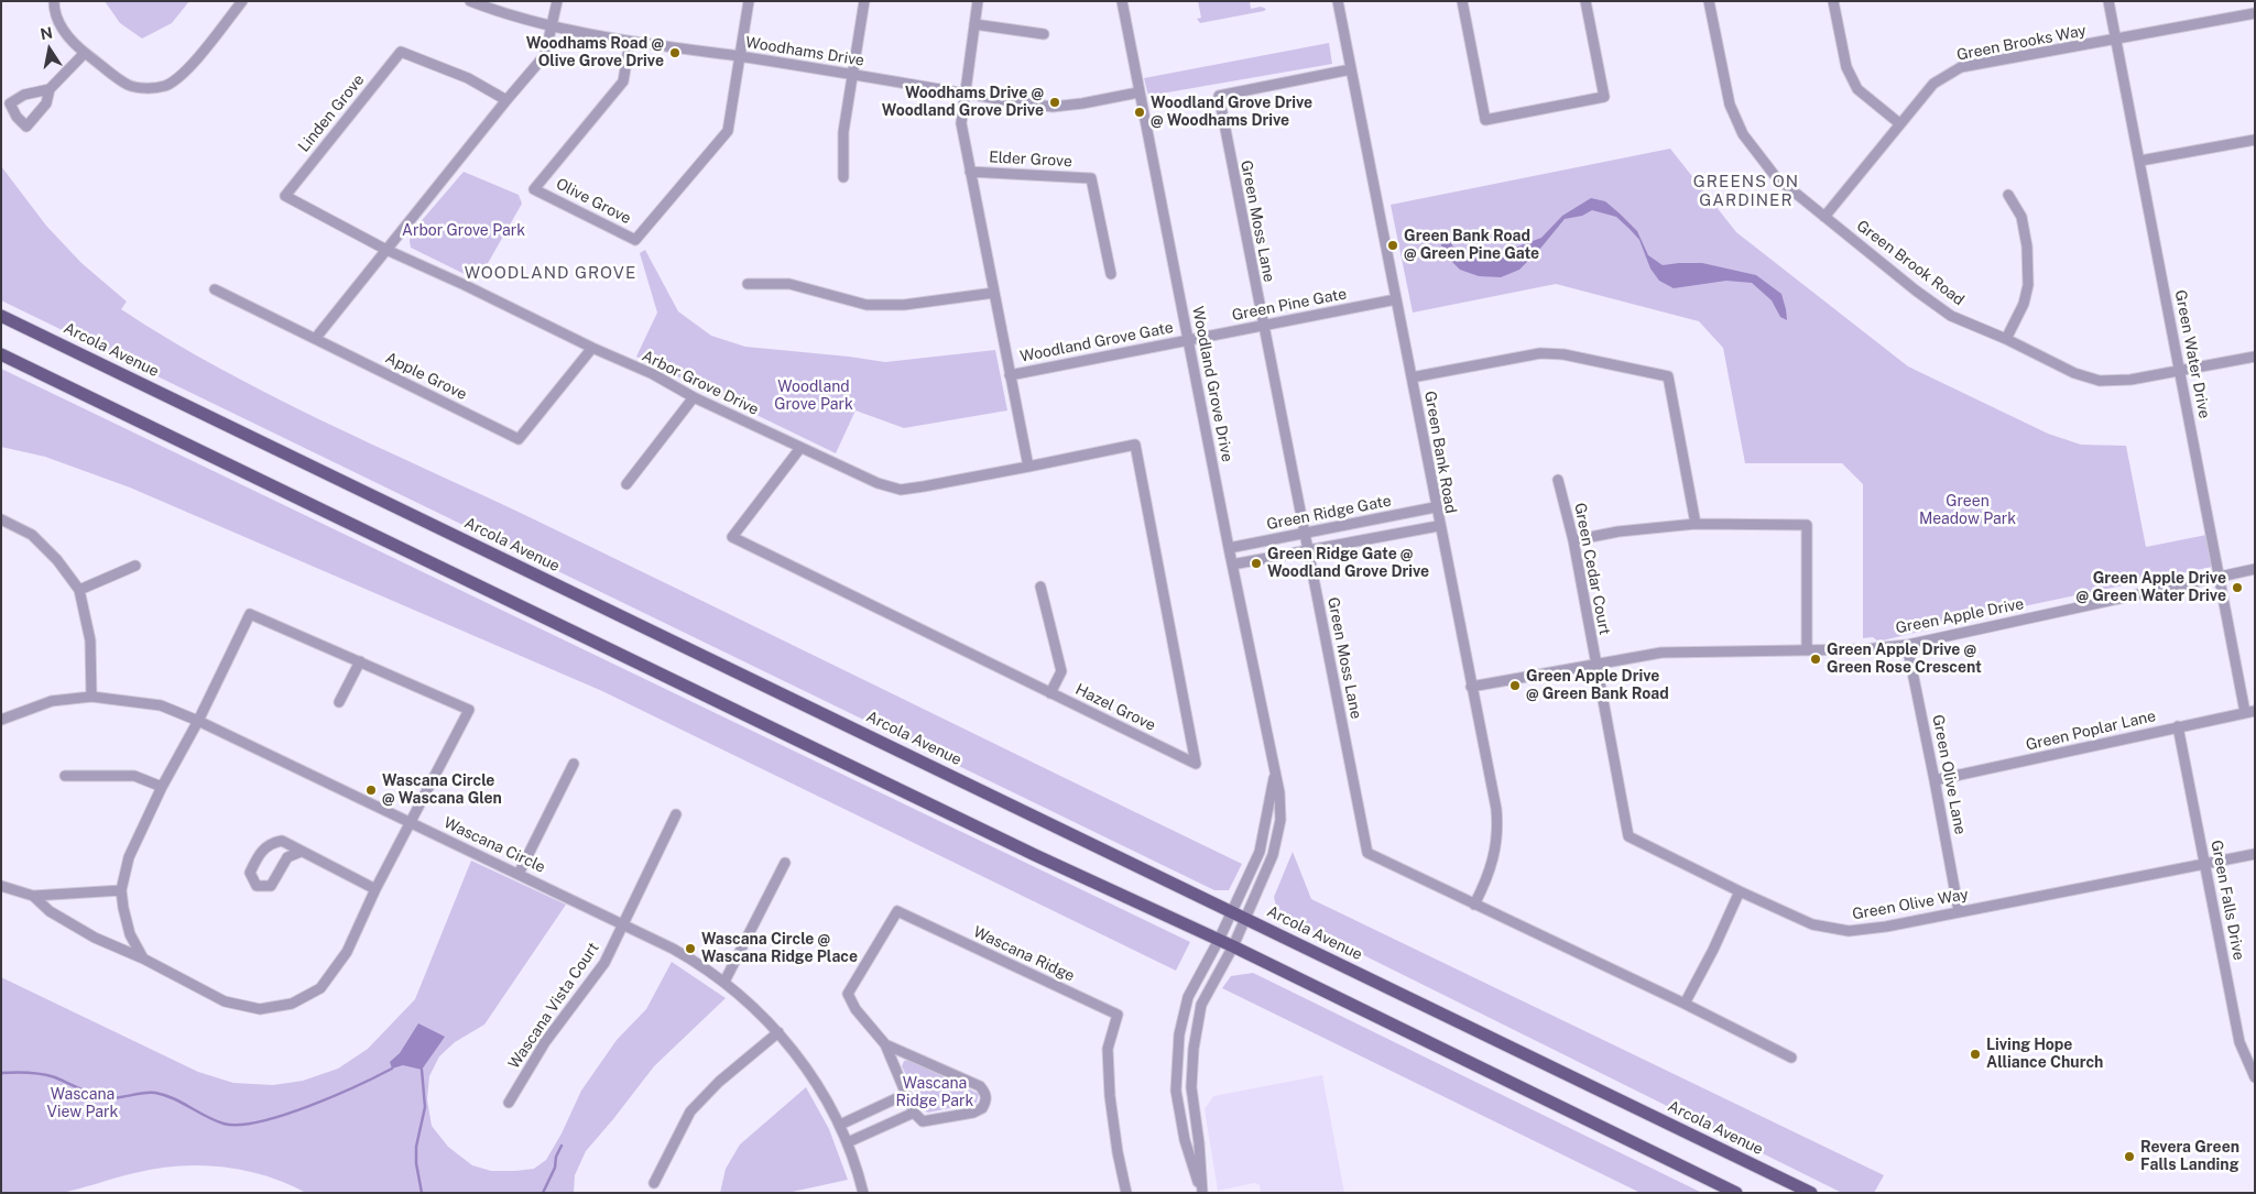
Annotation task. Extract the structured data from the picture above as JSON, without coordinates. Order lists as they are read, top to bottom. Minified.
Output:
{"streets":{"main road":["Arcola Avenue"],"street":["Green Brooks Way","Woodhams Drive","Linden Grove","Elder Grove","Olive Grove","Green Moss Lane","Green Brook Road","Green Pine Gate","Woodland Grove Gate","Green Water Drive","Apple Grove","Arbor Grove Drive","Woodland Grove Drive","Green Bank Road","Green Ridge Gate","Green Cedar Court","Green Apple Drive","Hazel Grove","Green Poplar Lane","Green Olive Lane","Wascana Circle","Green Falls Drive","Green Olive Way","Wascana Ridge","Wascana Vista Court"]},"crossings":[["Green Brooks Way","Green Brook Road"],["Green Brooks Way","Green Water Drive"],["Woodhams Drive","Olive Grove"],["Woodhams Drive","Woodland Grove Drive"],["Linden Grove","Arbor Grove Drive"],["Green Moss Lane","Green Pine Gate"],["Green Moss Lane","Green Bank Road"],["Green Moss Lane","Green Ridge Gate"],["Green Brook Road","Green Water Drive"],["Green Pine Gate","Woodland Grove Gate"],["Green Pine Gate","Woodland Grove Drive"],["Green Pine Gate","Green Bank Road"],["Woodland Grove Gate","Woodland Grove Drive"],["Arcola Avenue","Woodland Grove Drive"],["Green Water Drive","Green Apple Drive"],["Green Water Drive","Green Poplar Lane"],["Apple Grove","Arbor Grove Drive"],["Arbor Grove Drive","Hazel Grove"],["Woodland Grove Drive","Green Ridge Gate"],["Green Bank Road","Green Ridge Gate"],["Green Bank Road","Green Apple Drive"],["Green Cedar Court","Green Apple Drive"],["Green Cedar Court","Green Olive Way"],["Green Apple Drive","Green Olive Lane"],["Green Apple Drive","Green Olive Way"],["Green Poplar Lane","Green Olive Lane"],["Green Poplar Lane","Green Falls Drive"],["Green Olive Lane","Green Olive Way"],["Wascana Circle","Wascana Vista Court"],["Green Falls Drive","Green Olive Way"]],"districts":["GREENS ON GARDINER","WOODLAND GROVE"],"parks":["Arbor Grove Park","Woodland Grove Park","Green Meadow Park","Wascana Ridge Park","Wascana View Park"],"places":["Woodhams Road @ Olive Grove Drive","Woodhams Drive @ Woodland Grove Drive","Woodland Grove Drive @ Woodhams Drive","Green Bank Road @ Green Pine Gate","Green Ridge Gate @ Woodland Grove Drive","Green Apple Drive @ Green Water Drive","Green Apple Drive @ Green Rose Crescent","Green Apple Drive @ Green Bank Road","Wascana Circle @ Wascana Glen","Wascana Circle @ Wascana Ridge Place","Living Hope Alliance Church","Revera Green Falls Landing"],"north":"top"}
